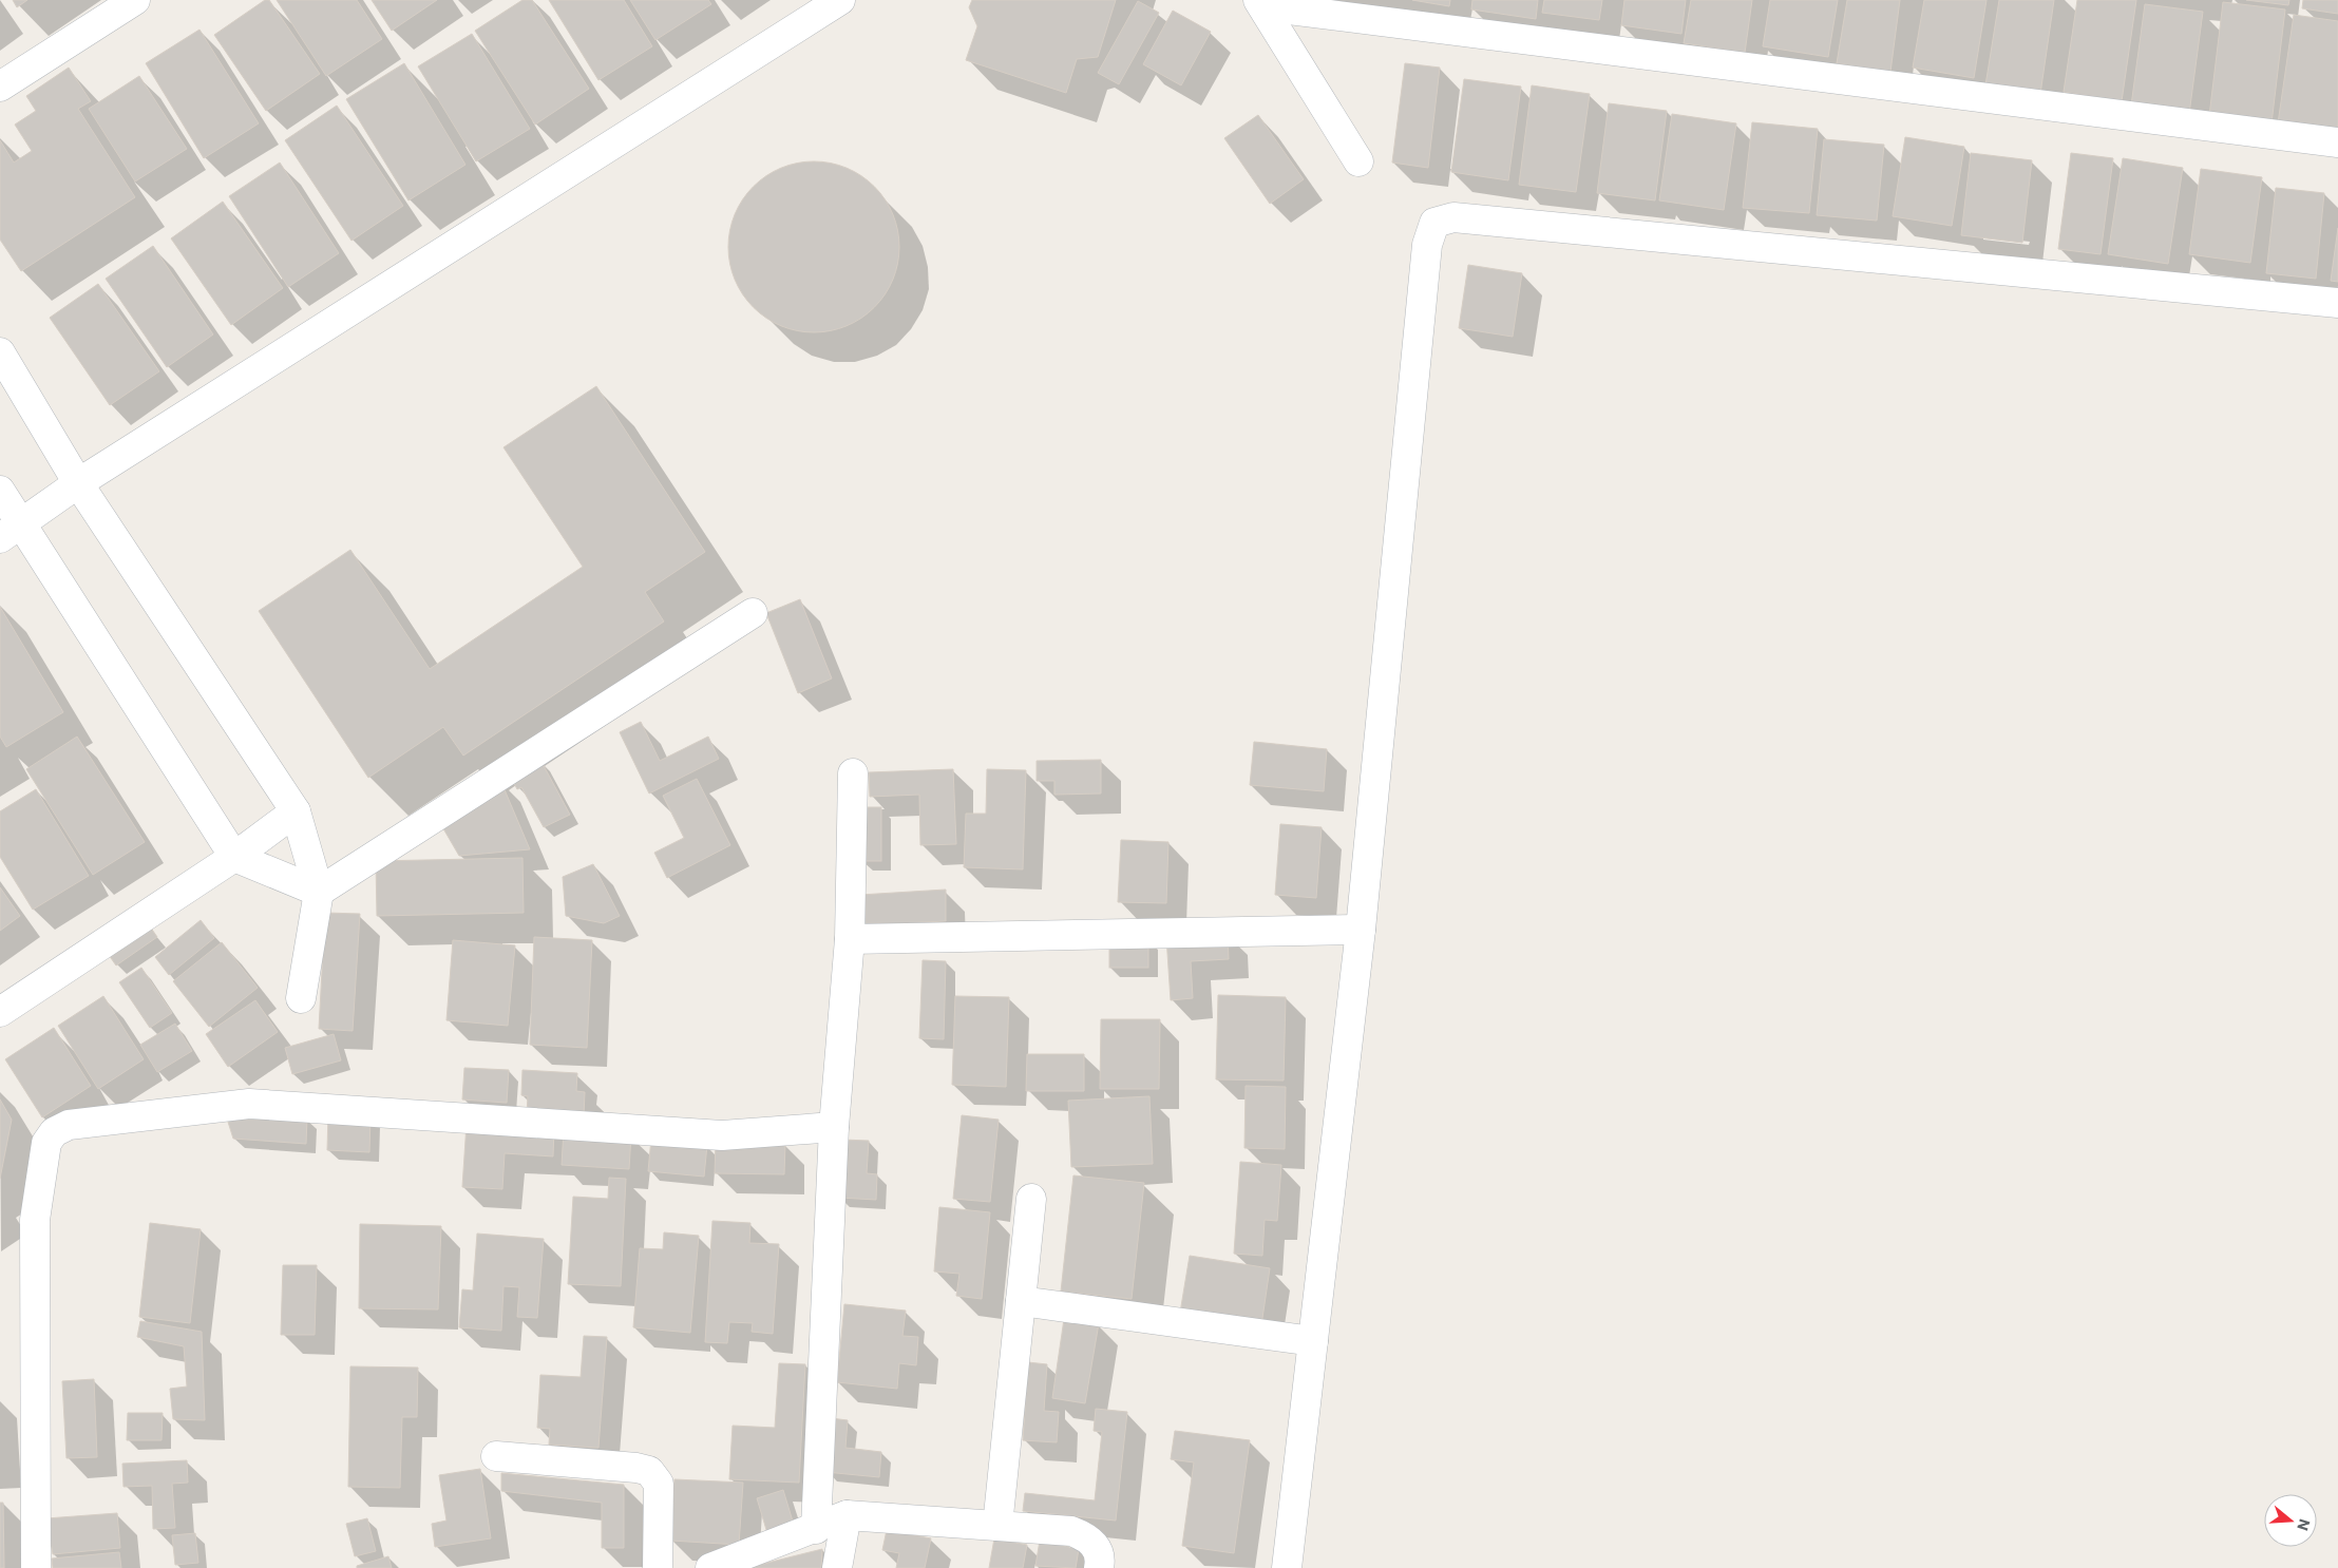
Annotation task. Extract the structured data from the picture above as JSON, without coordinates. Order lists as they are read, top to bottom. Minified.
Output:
{"north":"right"}
